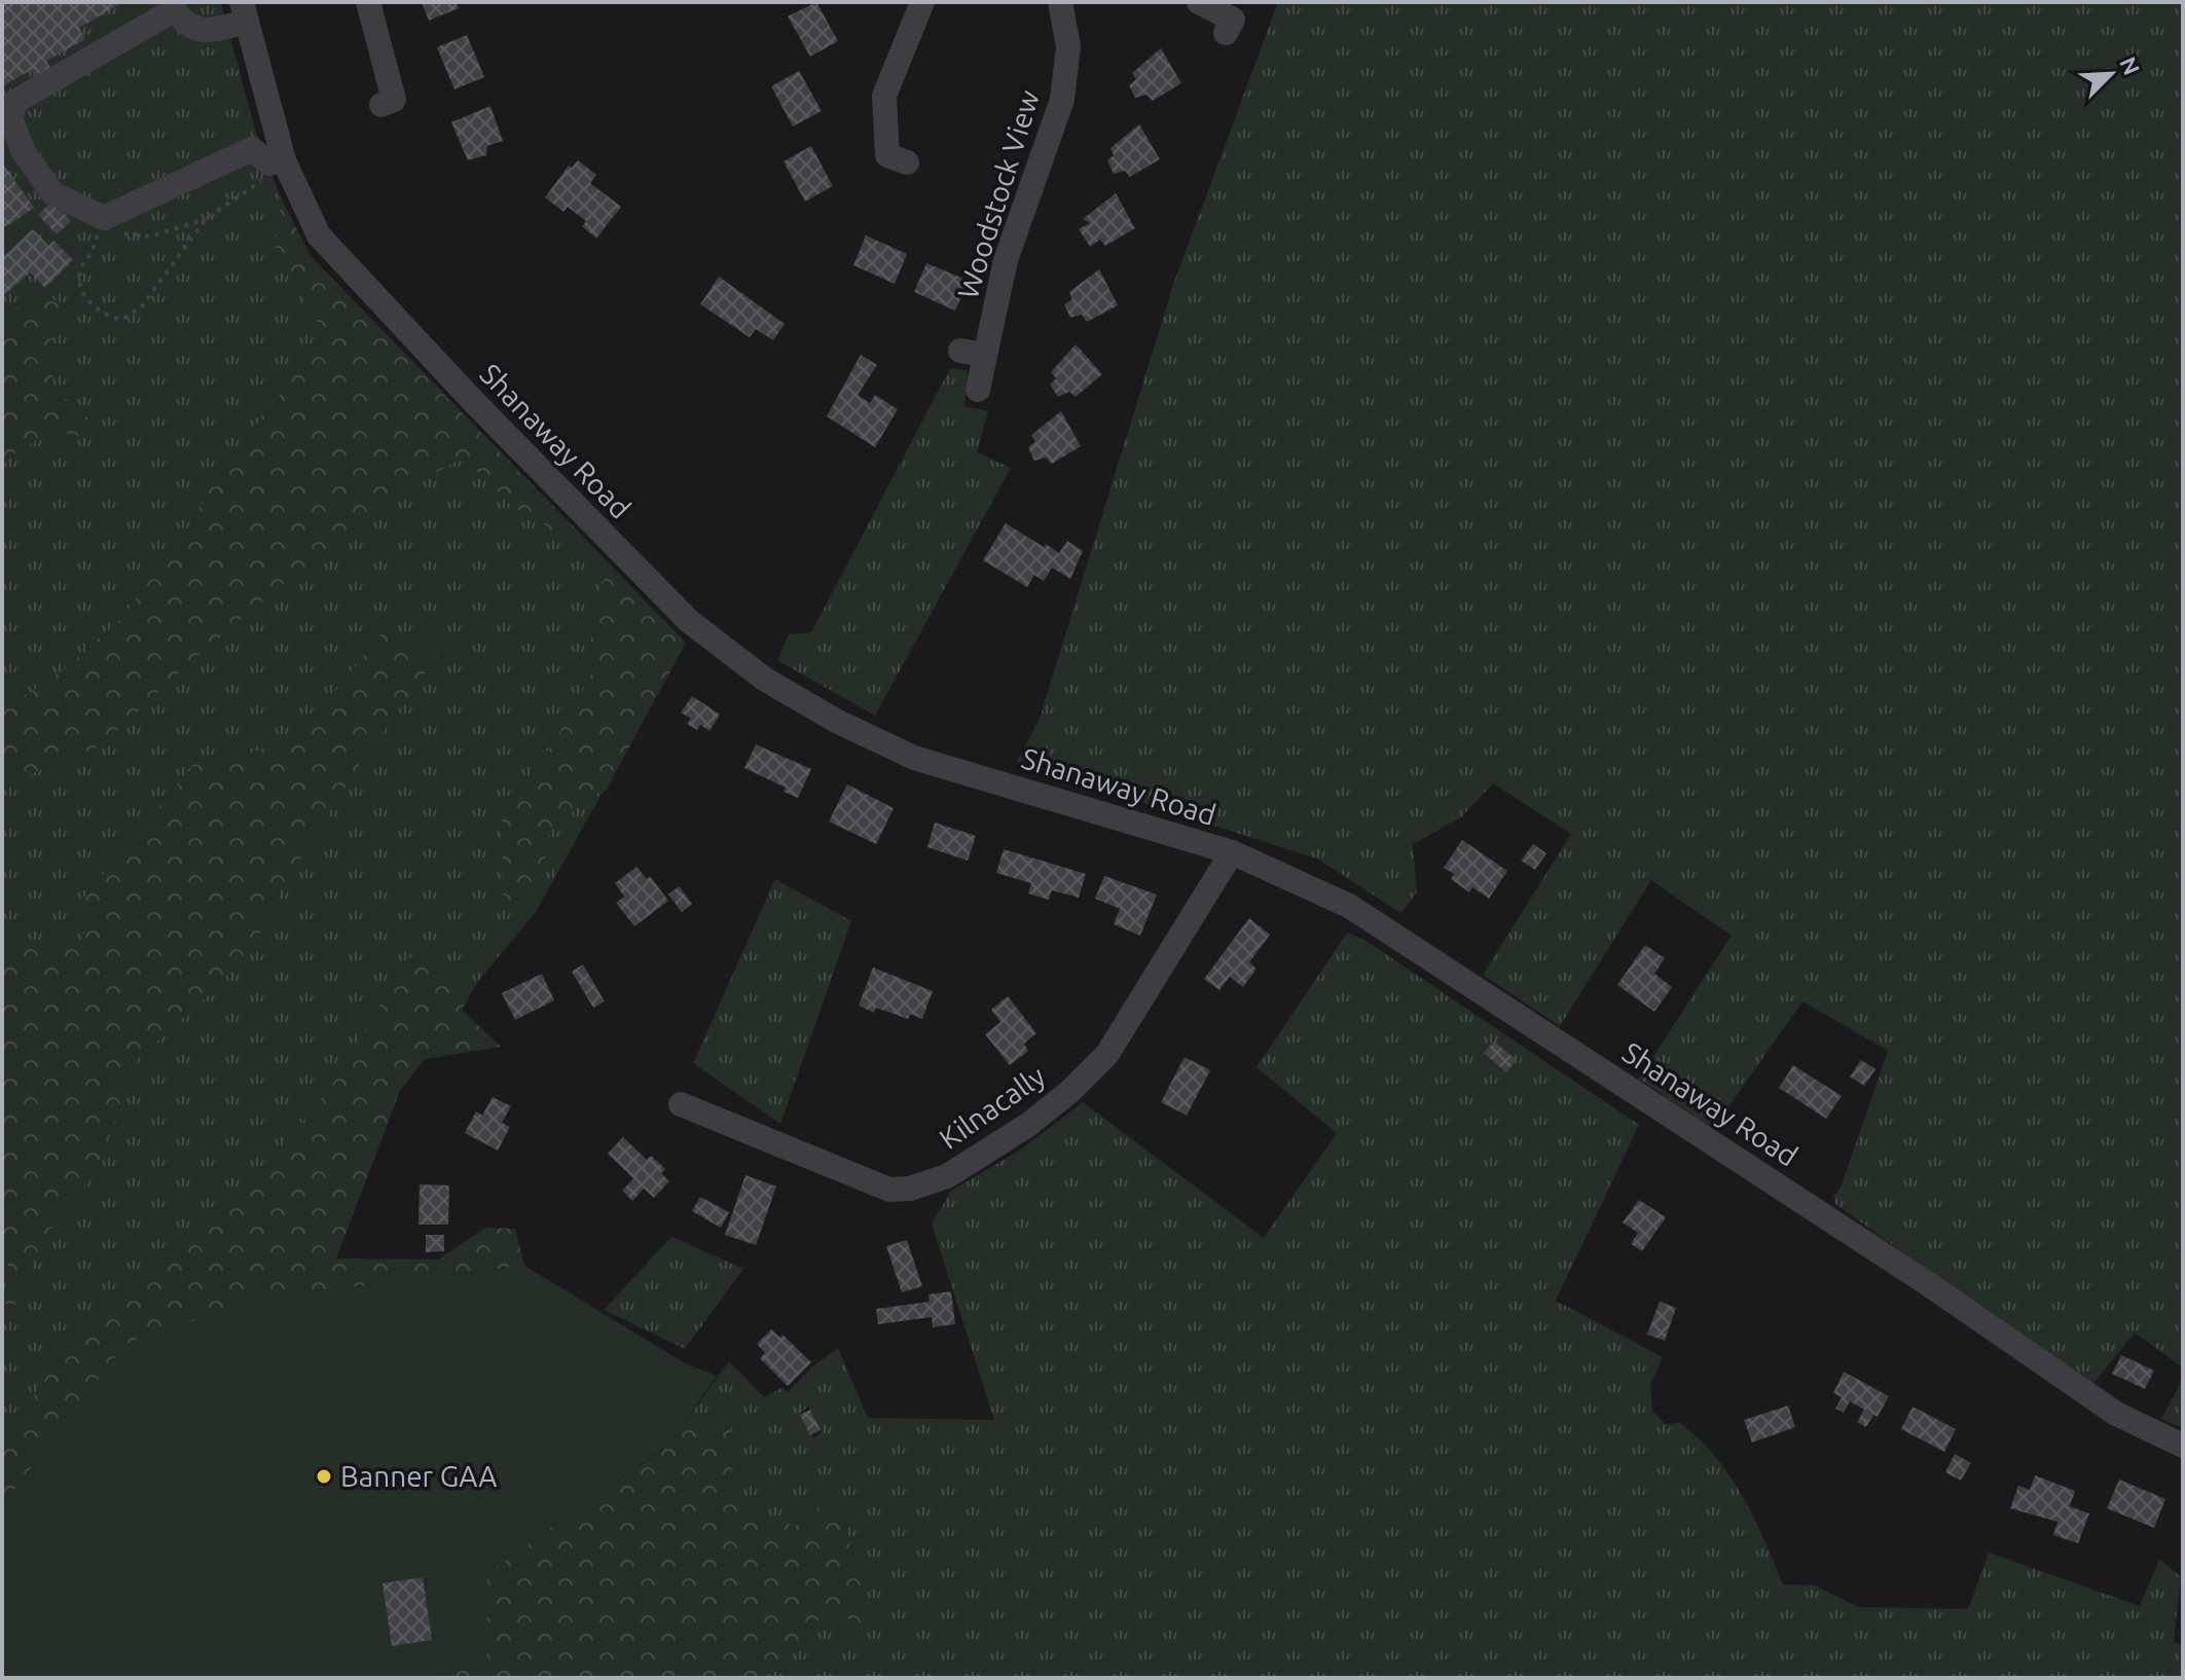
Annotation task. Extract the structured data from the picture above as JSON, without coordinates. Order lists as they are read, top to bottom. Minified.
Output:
{"streets":{"street":["Woodstock View","Shanaway Road","Kilnacally"]},"crossings":[["Shanaway Road","Kilnacally"]],"places":["Banner GAA"],"north":"top right"}
